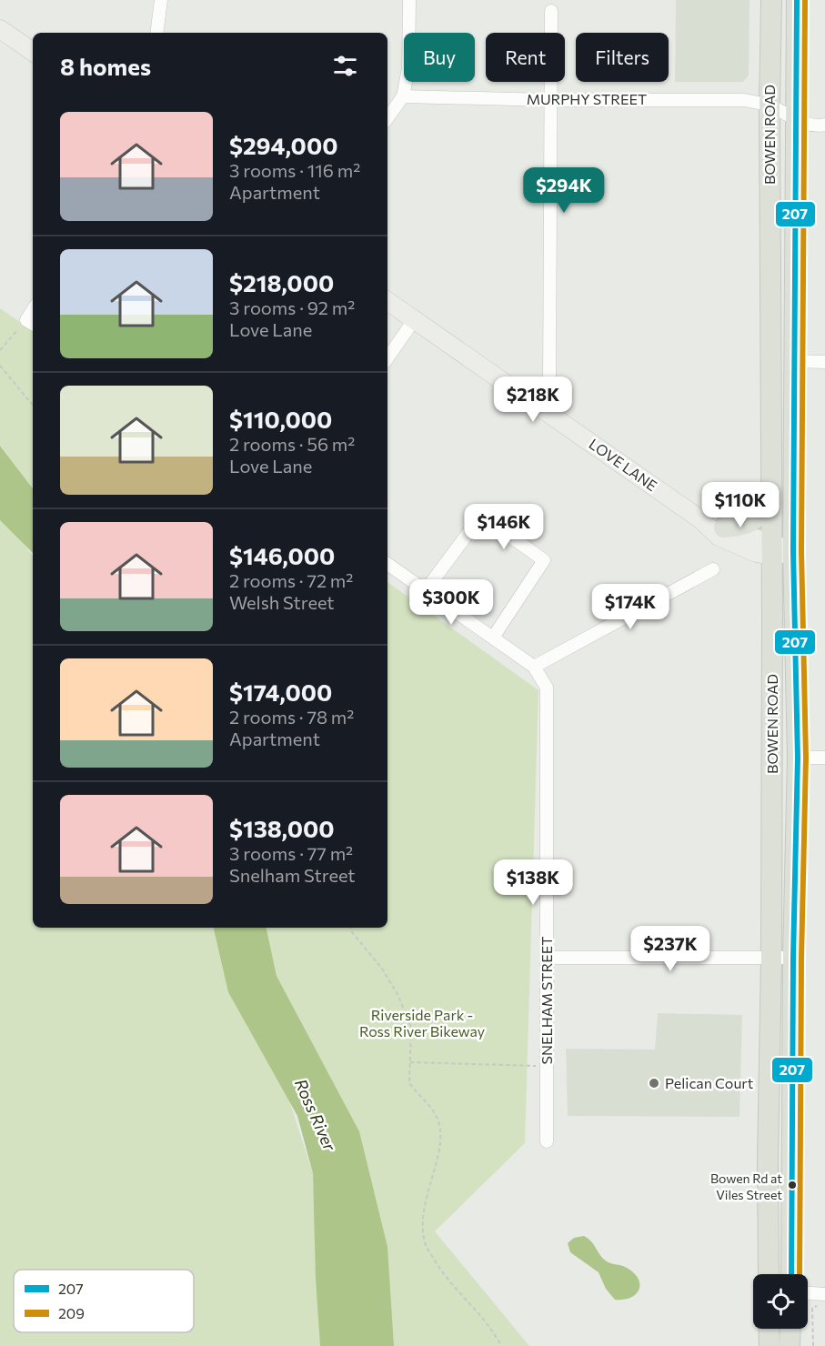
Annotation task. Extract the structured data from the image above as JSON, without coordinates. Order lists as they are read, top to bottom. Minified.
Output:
{"streets":{"main road":["BOWEN ROAD"],"street":["MURPHY STREET","LOVE LANE","SNELHAM STREET"]},"crossings":[["MURPHY STREET","BOWEN ROAD"],["BOWEN ROAD","LOVE LANE"]],"water":["Ross River"],"parks":["Riverside Park - Ross River Bikeway"],"places":["Pelican Court","Bowen Rd at Viles Street"],"lines":["transit line 207","transit line 209"],"legend":["207","209"],"page":{"chip":["Buy","Rent","Filters"],"heading":"8 homes","list":[{"name":"$294,000","note":"3 rooms · 116 m² · Apartment"},{"name":"$218,000","note":"3 rooms · 92 m² · Love Lane"},{"name":"$110,000","note":"2 rooms · 56 m² · Love Lane"},{"name":"$146,000","note":"2 rooms · 72 m² · Welsh Street"},{"name":"$174,000","note":"2 rooms · 78 m² · Apartment"},{"name":"$138,000","note":"3 rooms · 77 m² · Snelham Street"}],"price":["$294K","$218K","$110K","$146K","$300K","$174K","$138K","$237K"]}}
